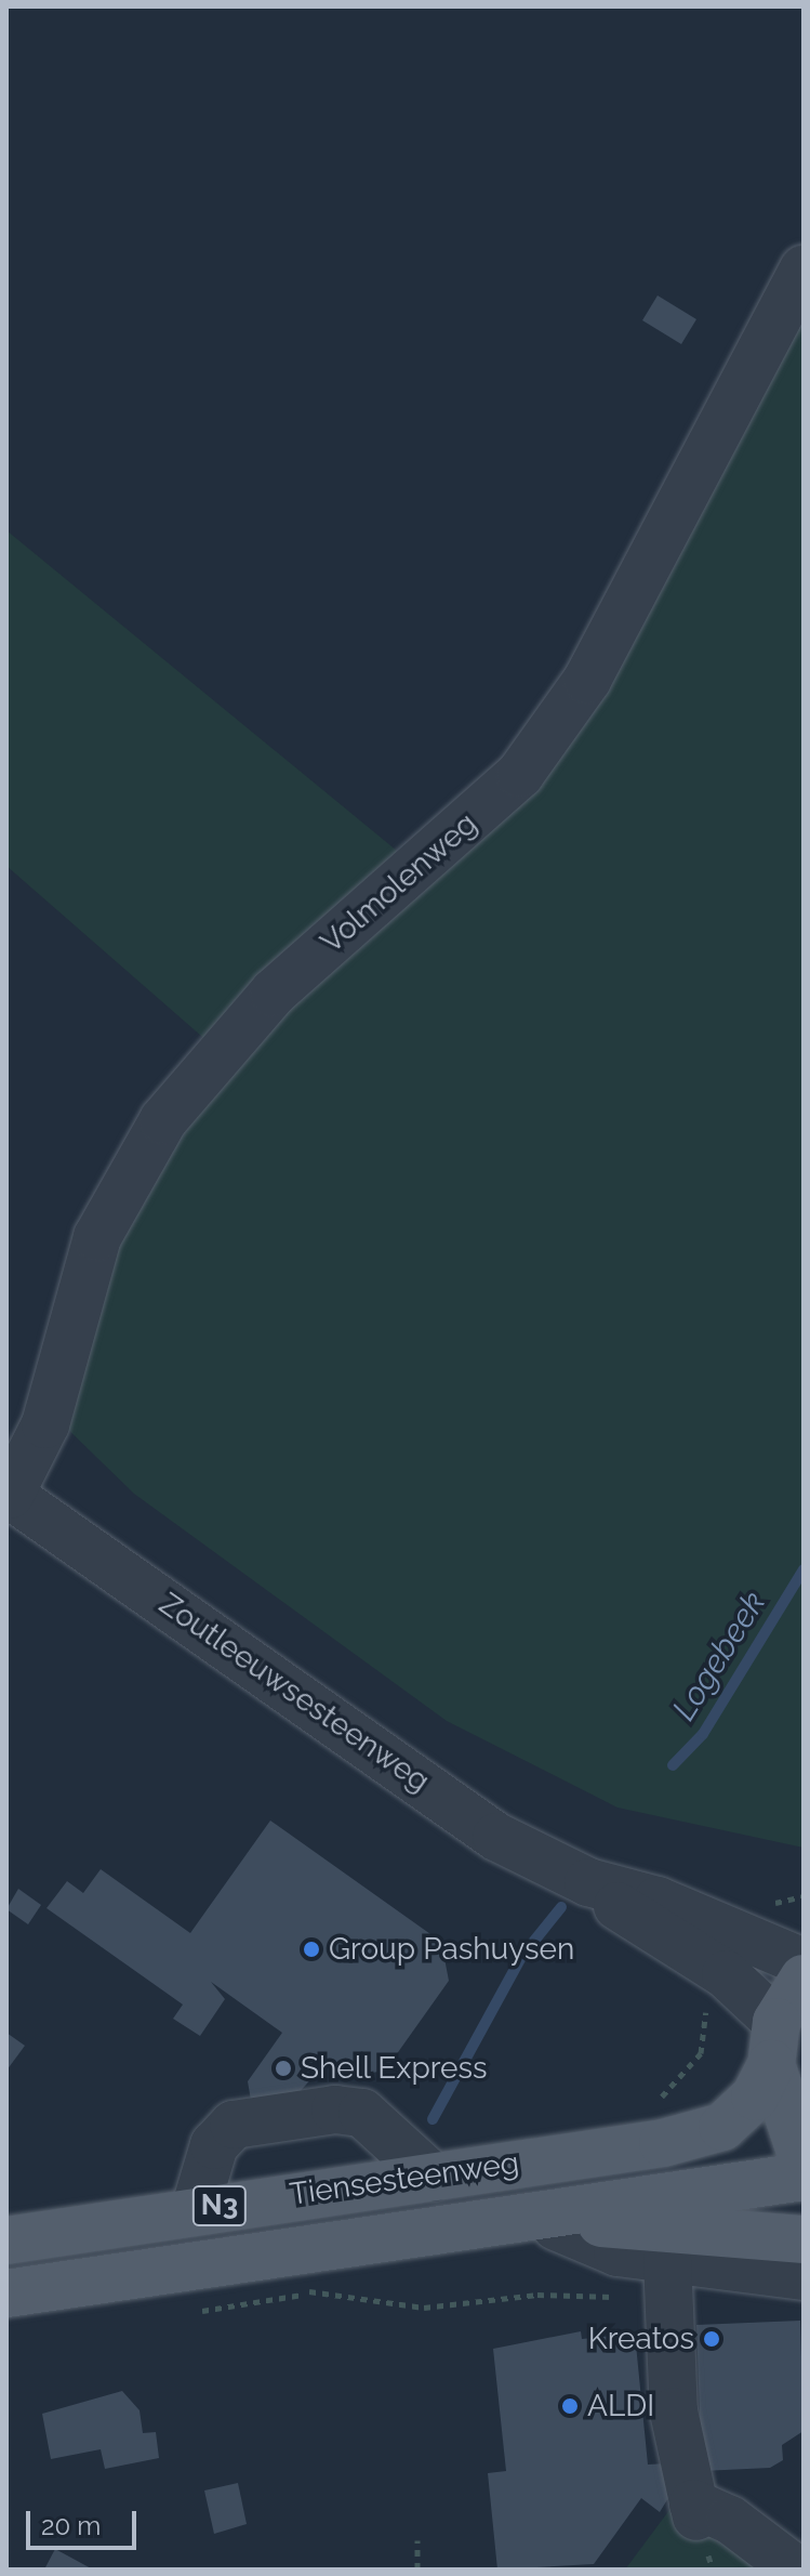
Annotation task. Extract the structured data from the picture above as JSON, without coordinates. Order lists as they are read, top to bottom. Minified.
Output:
{"streets":{"main road":["Tiensesteenweg","N3"],"street":["Volmolenweg","Zoutleeuwsesteenweg"]},"crossings":[["Volmolenweg","Zoutleeuwsesteenweg"],["Zoutleeuwsesteenweg","Tiensesteenweg"],["Zoutleeuwsesteenweg","N3"],["Tiensesteenweg","N3"]],"water":["Logebeek"],"places":["Group Pashuysen","Shell Express","Kreatos","ALDI"],"scale_bar":"20 m"}
